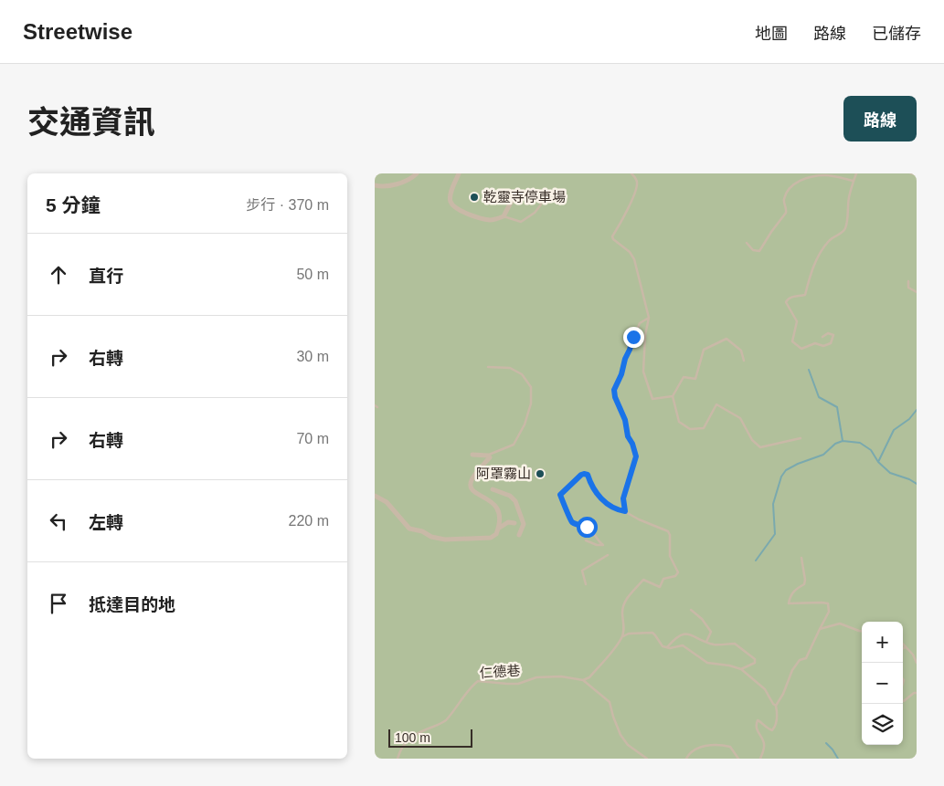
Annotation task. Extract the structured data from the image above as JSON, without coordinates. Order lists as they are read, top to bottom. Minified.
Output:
{"streets":{"lane":["仁德巷"]},"places":["乾靈寺停車場","阿罩霧山"],"scale_bar":"100 m","page":{"header":"Streetwise","nav":["地圖","路線","已儲存"],"title":"交通資訊","buttons":"路線","heading":["5 分鐘","步行 · 370 m"],"list":[["直行","50 m"],["右轉","30 m"],["右轉","70 m"],["左轉","220 m"],"抵達目的地"],"map_buttons":["+","−"],"scale":"100 m"}}
